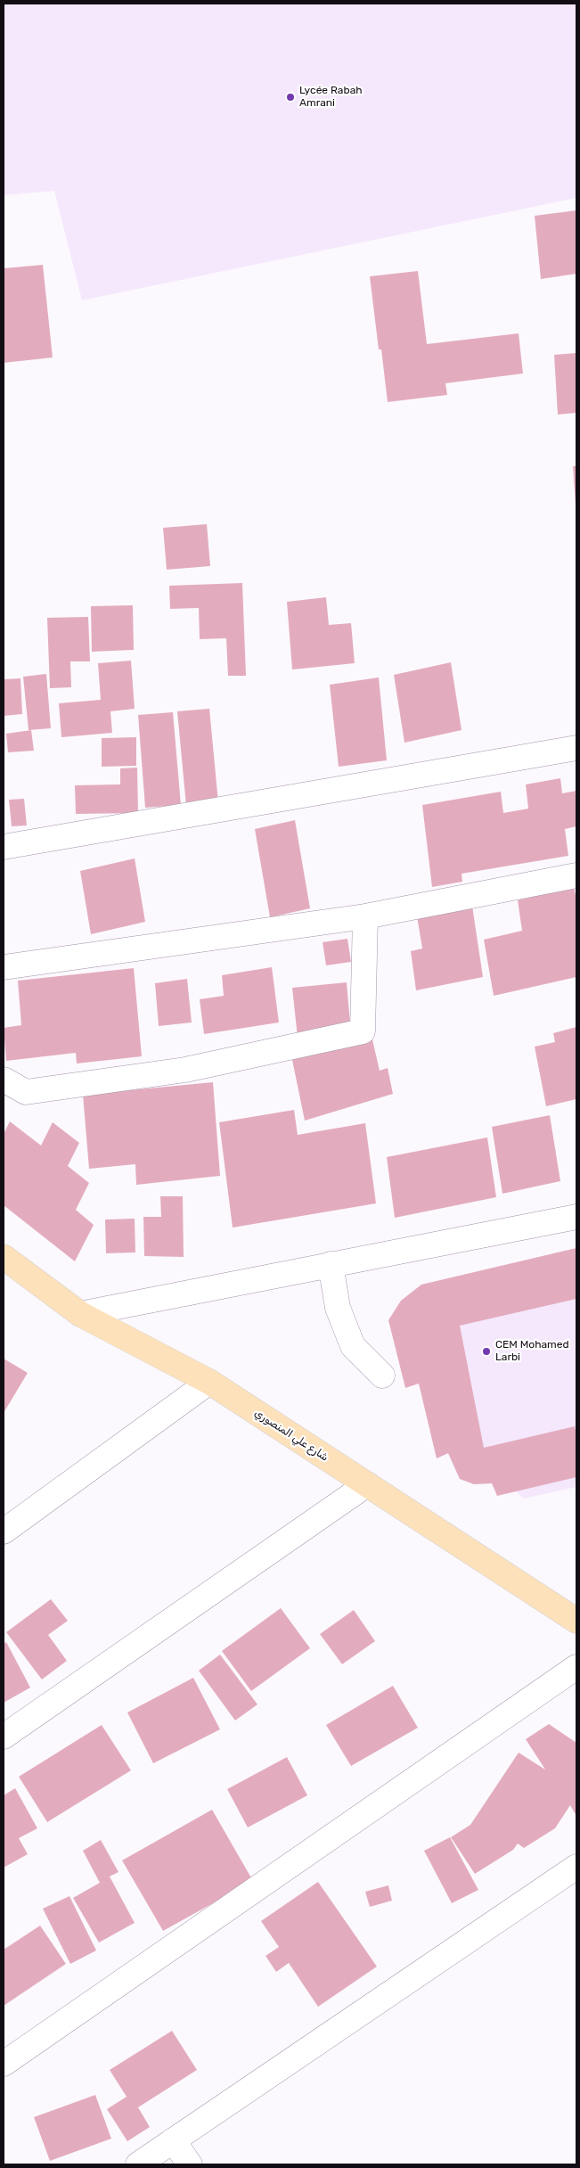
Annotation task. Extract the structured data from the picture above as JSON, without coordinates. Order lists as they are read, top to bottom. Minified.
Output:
{"streets":{"main road":["شارع علي المنصوري"]},"places":["Lycée Rabah Amrani","CEM Mohamed Larbi"]}
